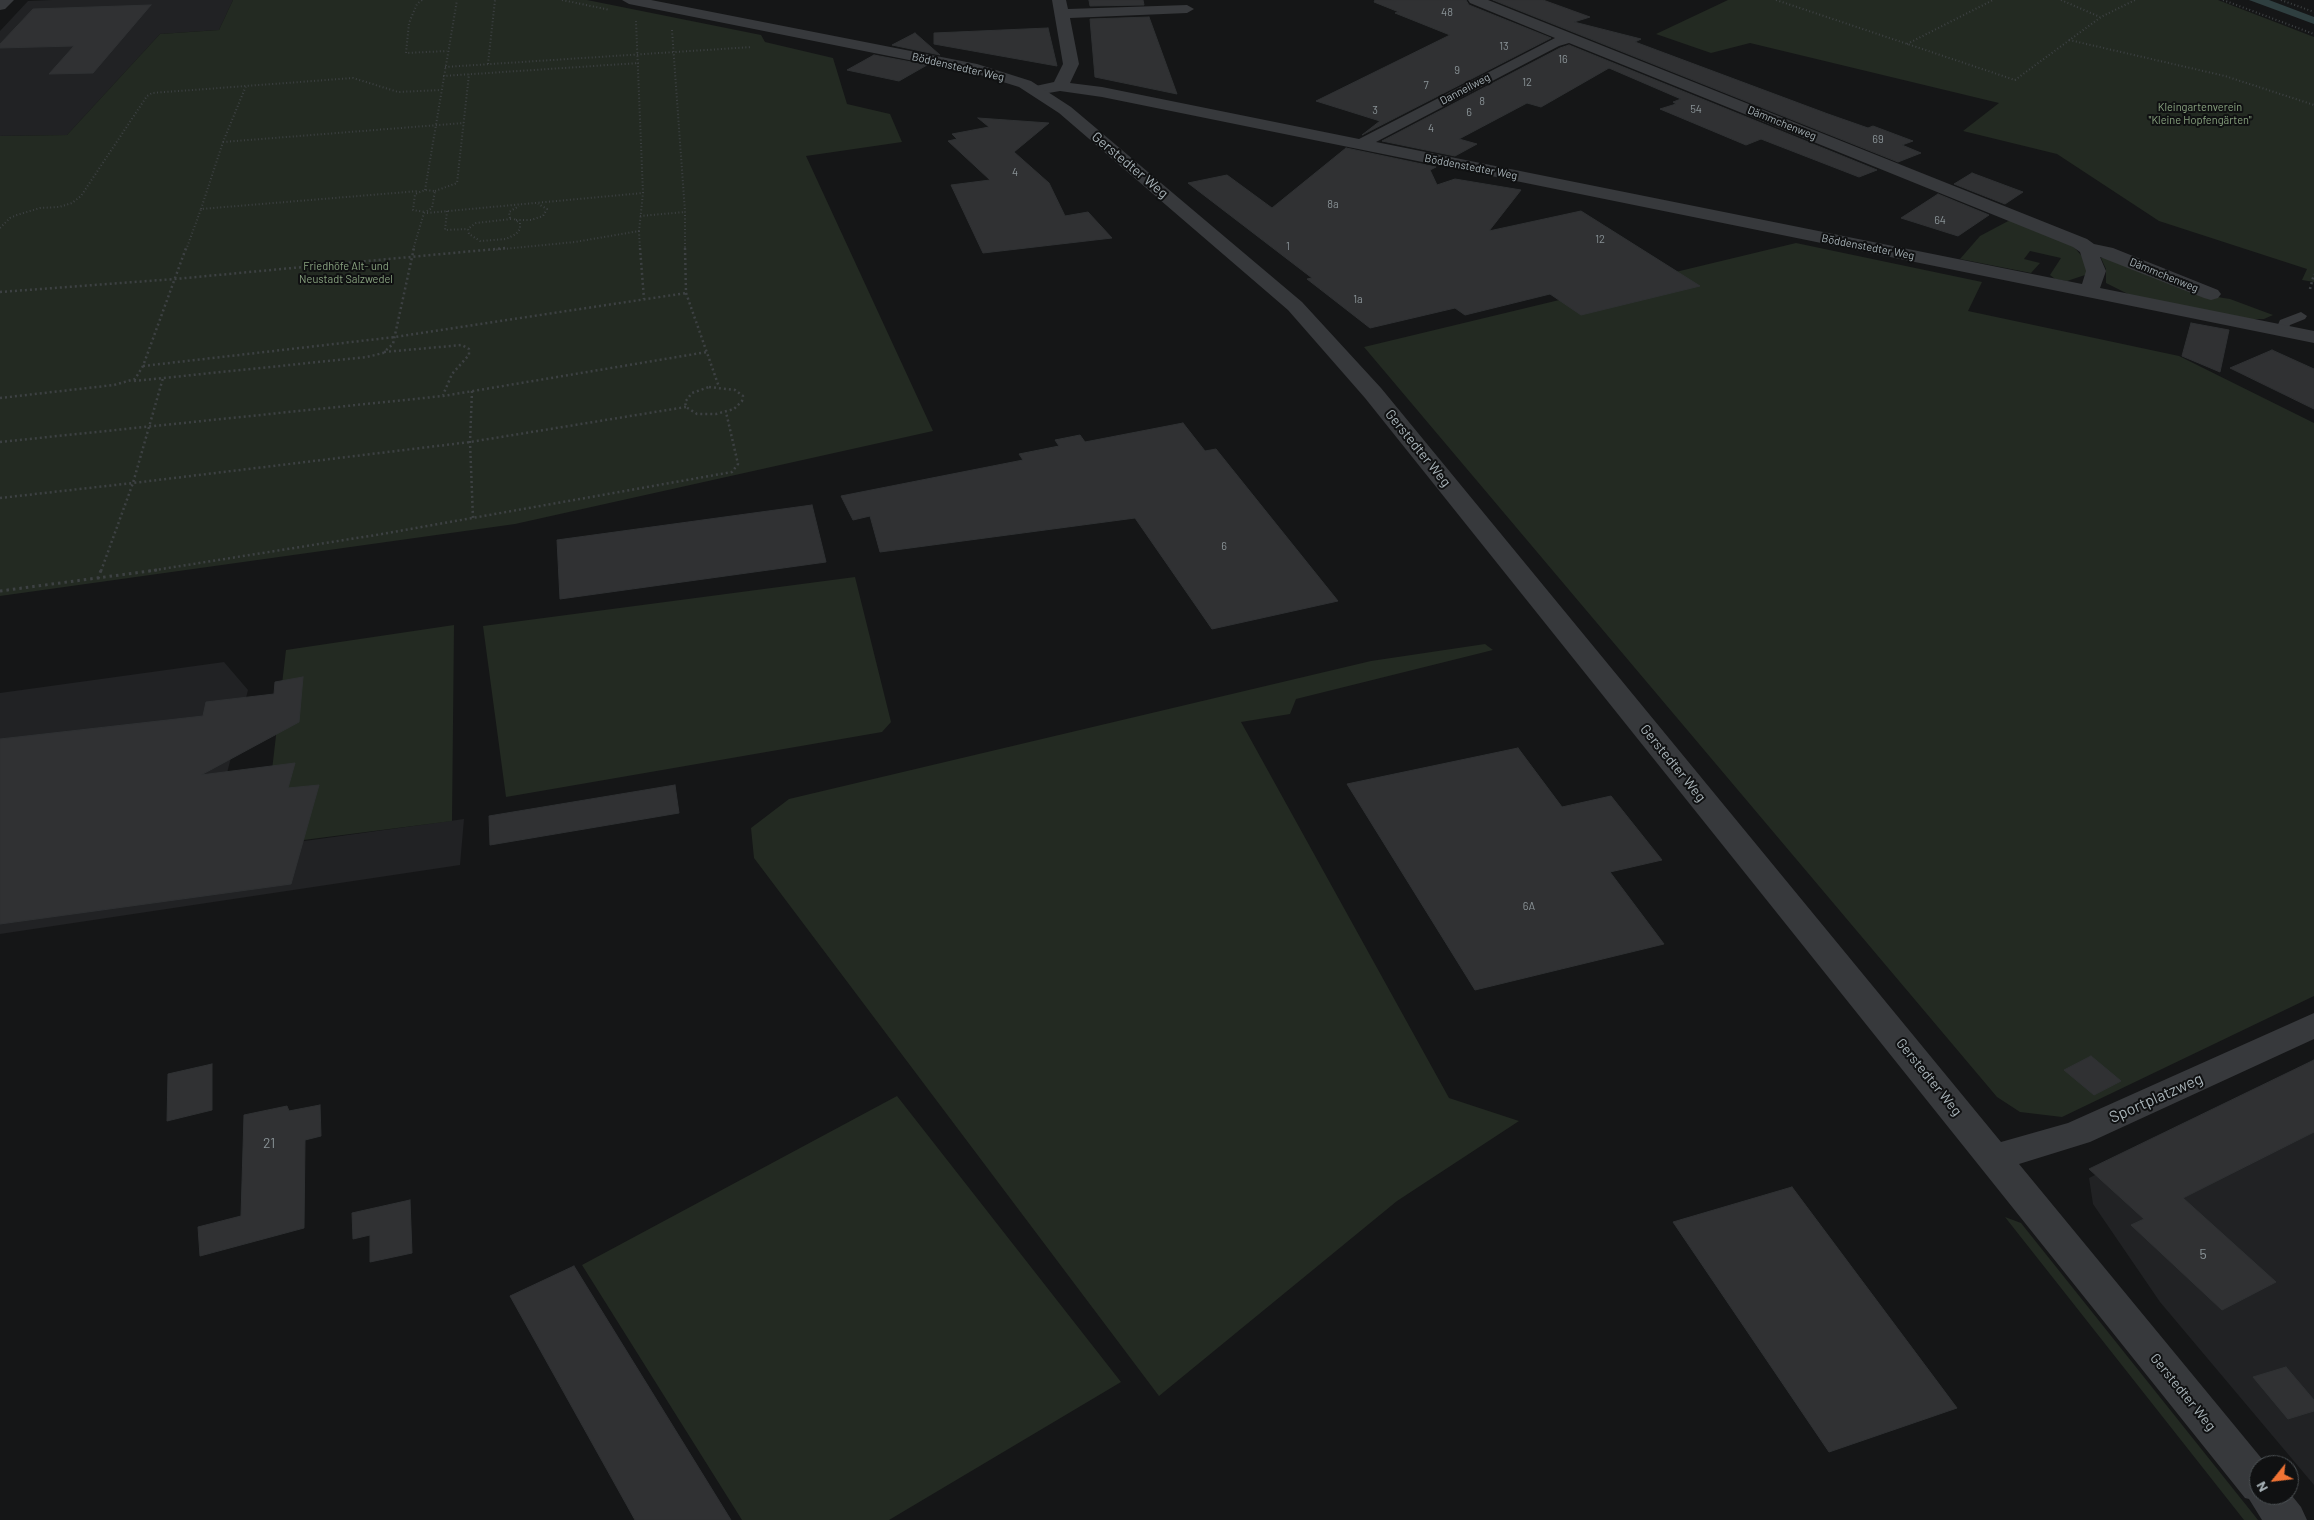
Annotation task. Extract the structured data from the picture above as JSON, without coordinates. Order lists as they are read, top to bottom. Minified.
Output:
{"streets":{"street":["Böddenstedter Weg","Danneilweg","Dämmchenweg","Gerstedter Weg","Sportplatzweg"]},"crossings":[["Böddenstedter Weg","Danneilweg"],["Böddenstedter Weg","Gerstedter Weg"],["Danneilweg","Dämmchenweg"],["Gerstedter Weg","Sportplatzweg"]],"parks":["Kleingartenverein \"Kleine Hopfengärten\"","Friedhöfe Alt- und Neustadt Salzwedel"],"house_numbers":["48","13","16","9","12","7","8","54","3","6","4","69","4","8a","64","12","1","1a","6","6A","21","5"],"north":"bottom left"}
